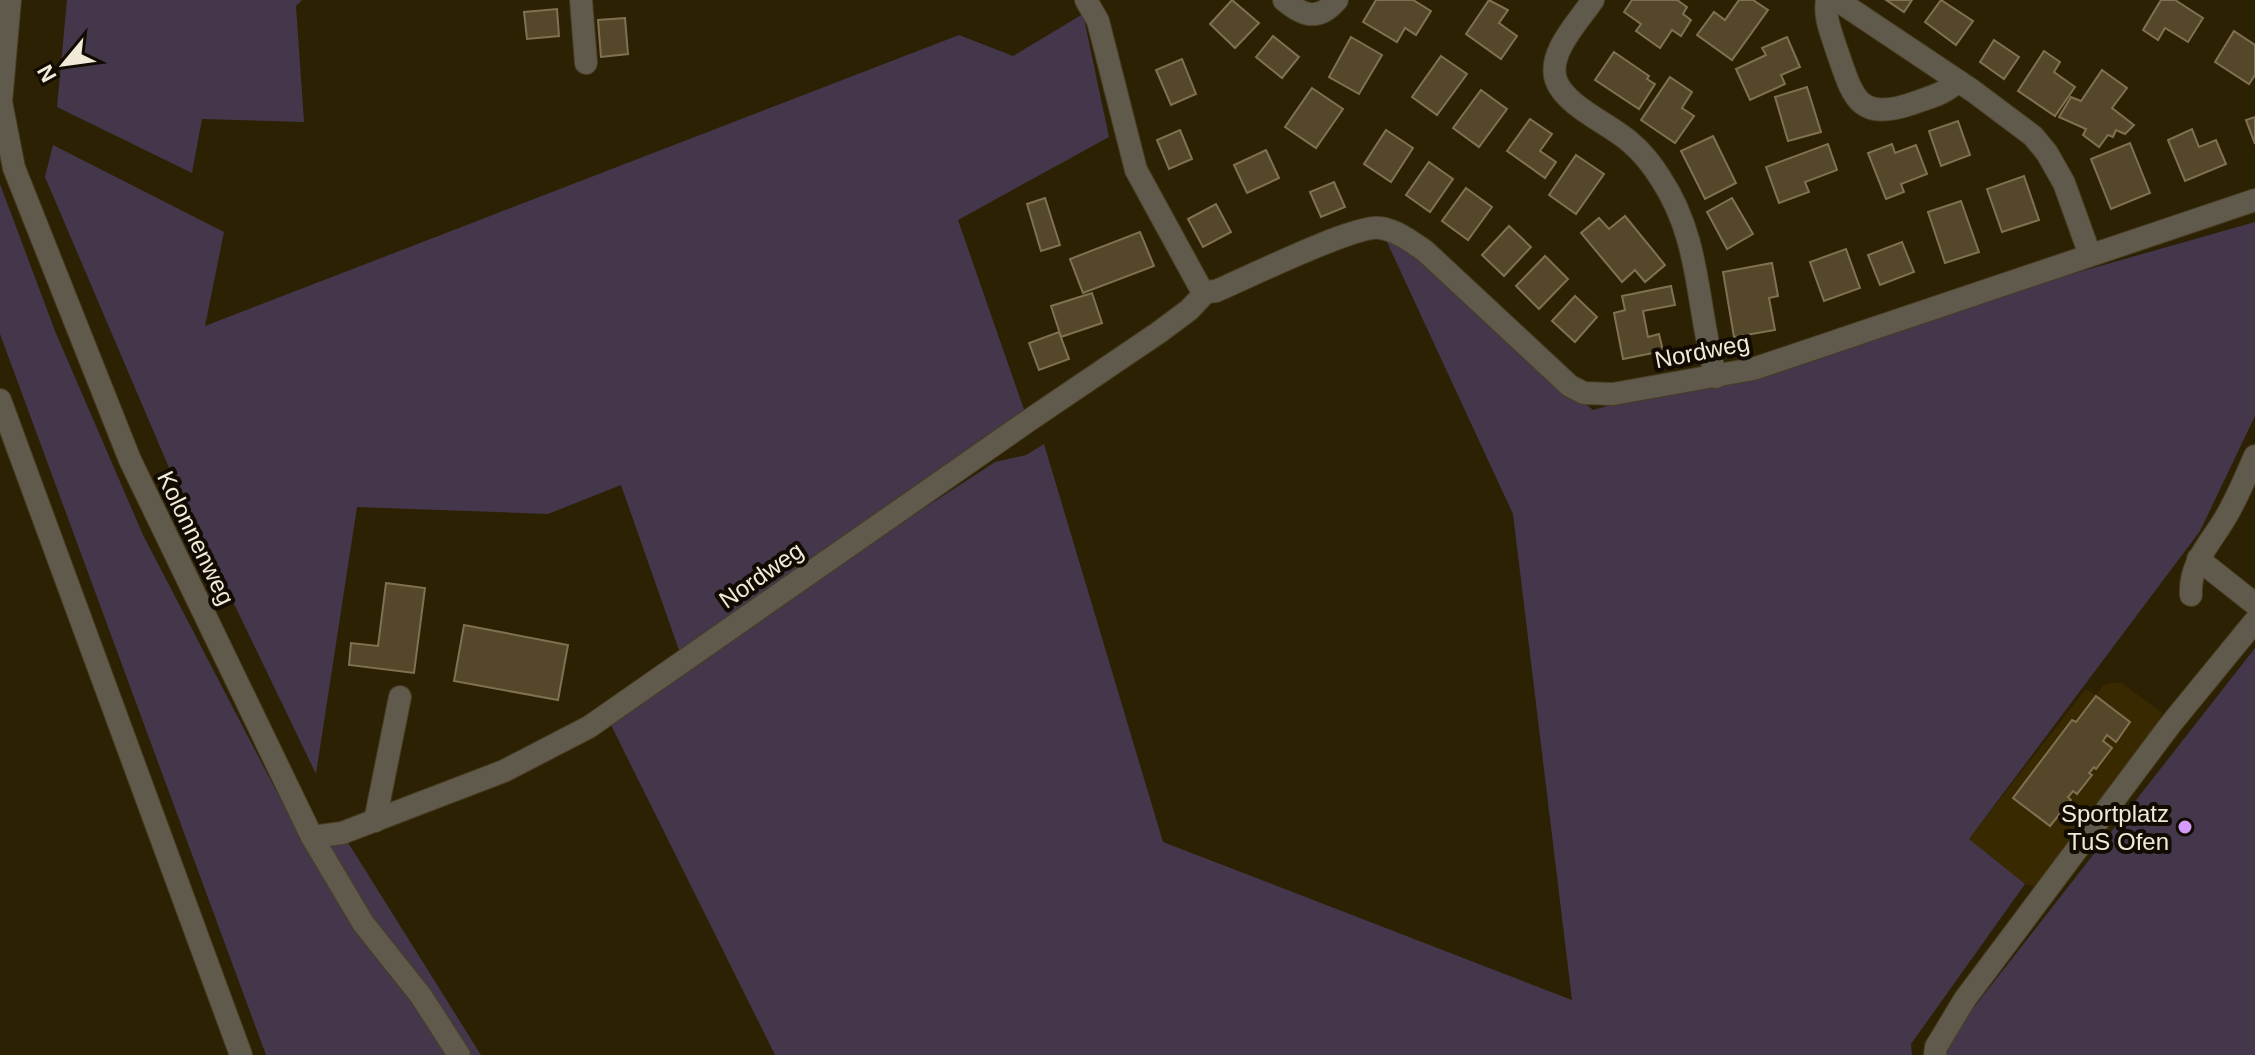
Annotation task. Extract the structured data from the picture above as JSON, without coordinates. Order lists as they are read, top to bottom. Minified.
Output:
{"streets":{"street":["Nordweg","Kolonnenweg"]},"crossings":[["Nordweg","Kolonnenweg"]],"places":["Sportplatz TuS Ofen"],"north":"bottom left"}
